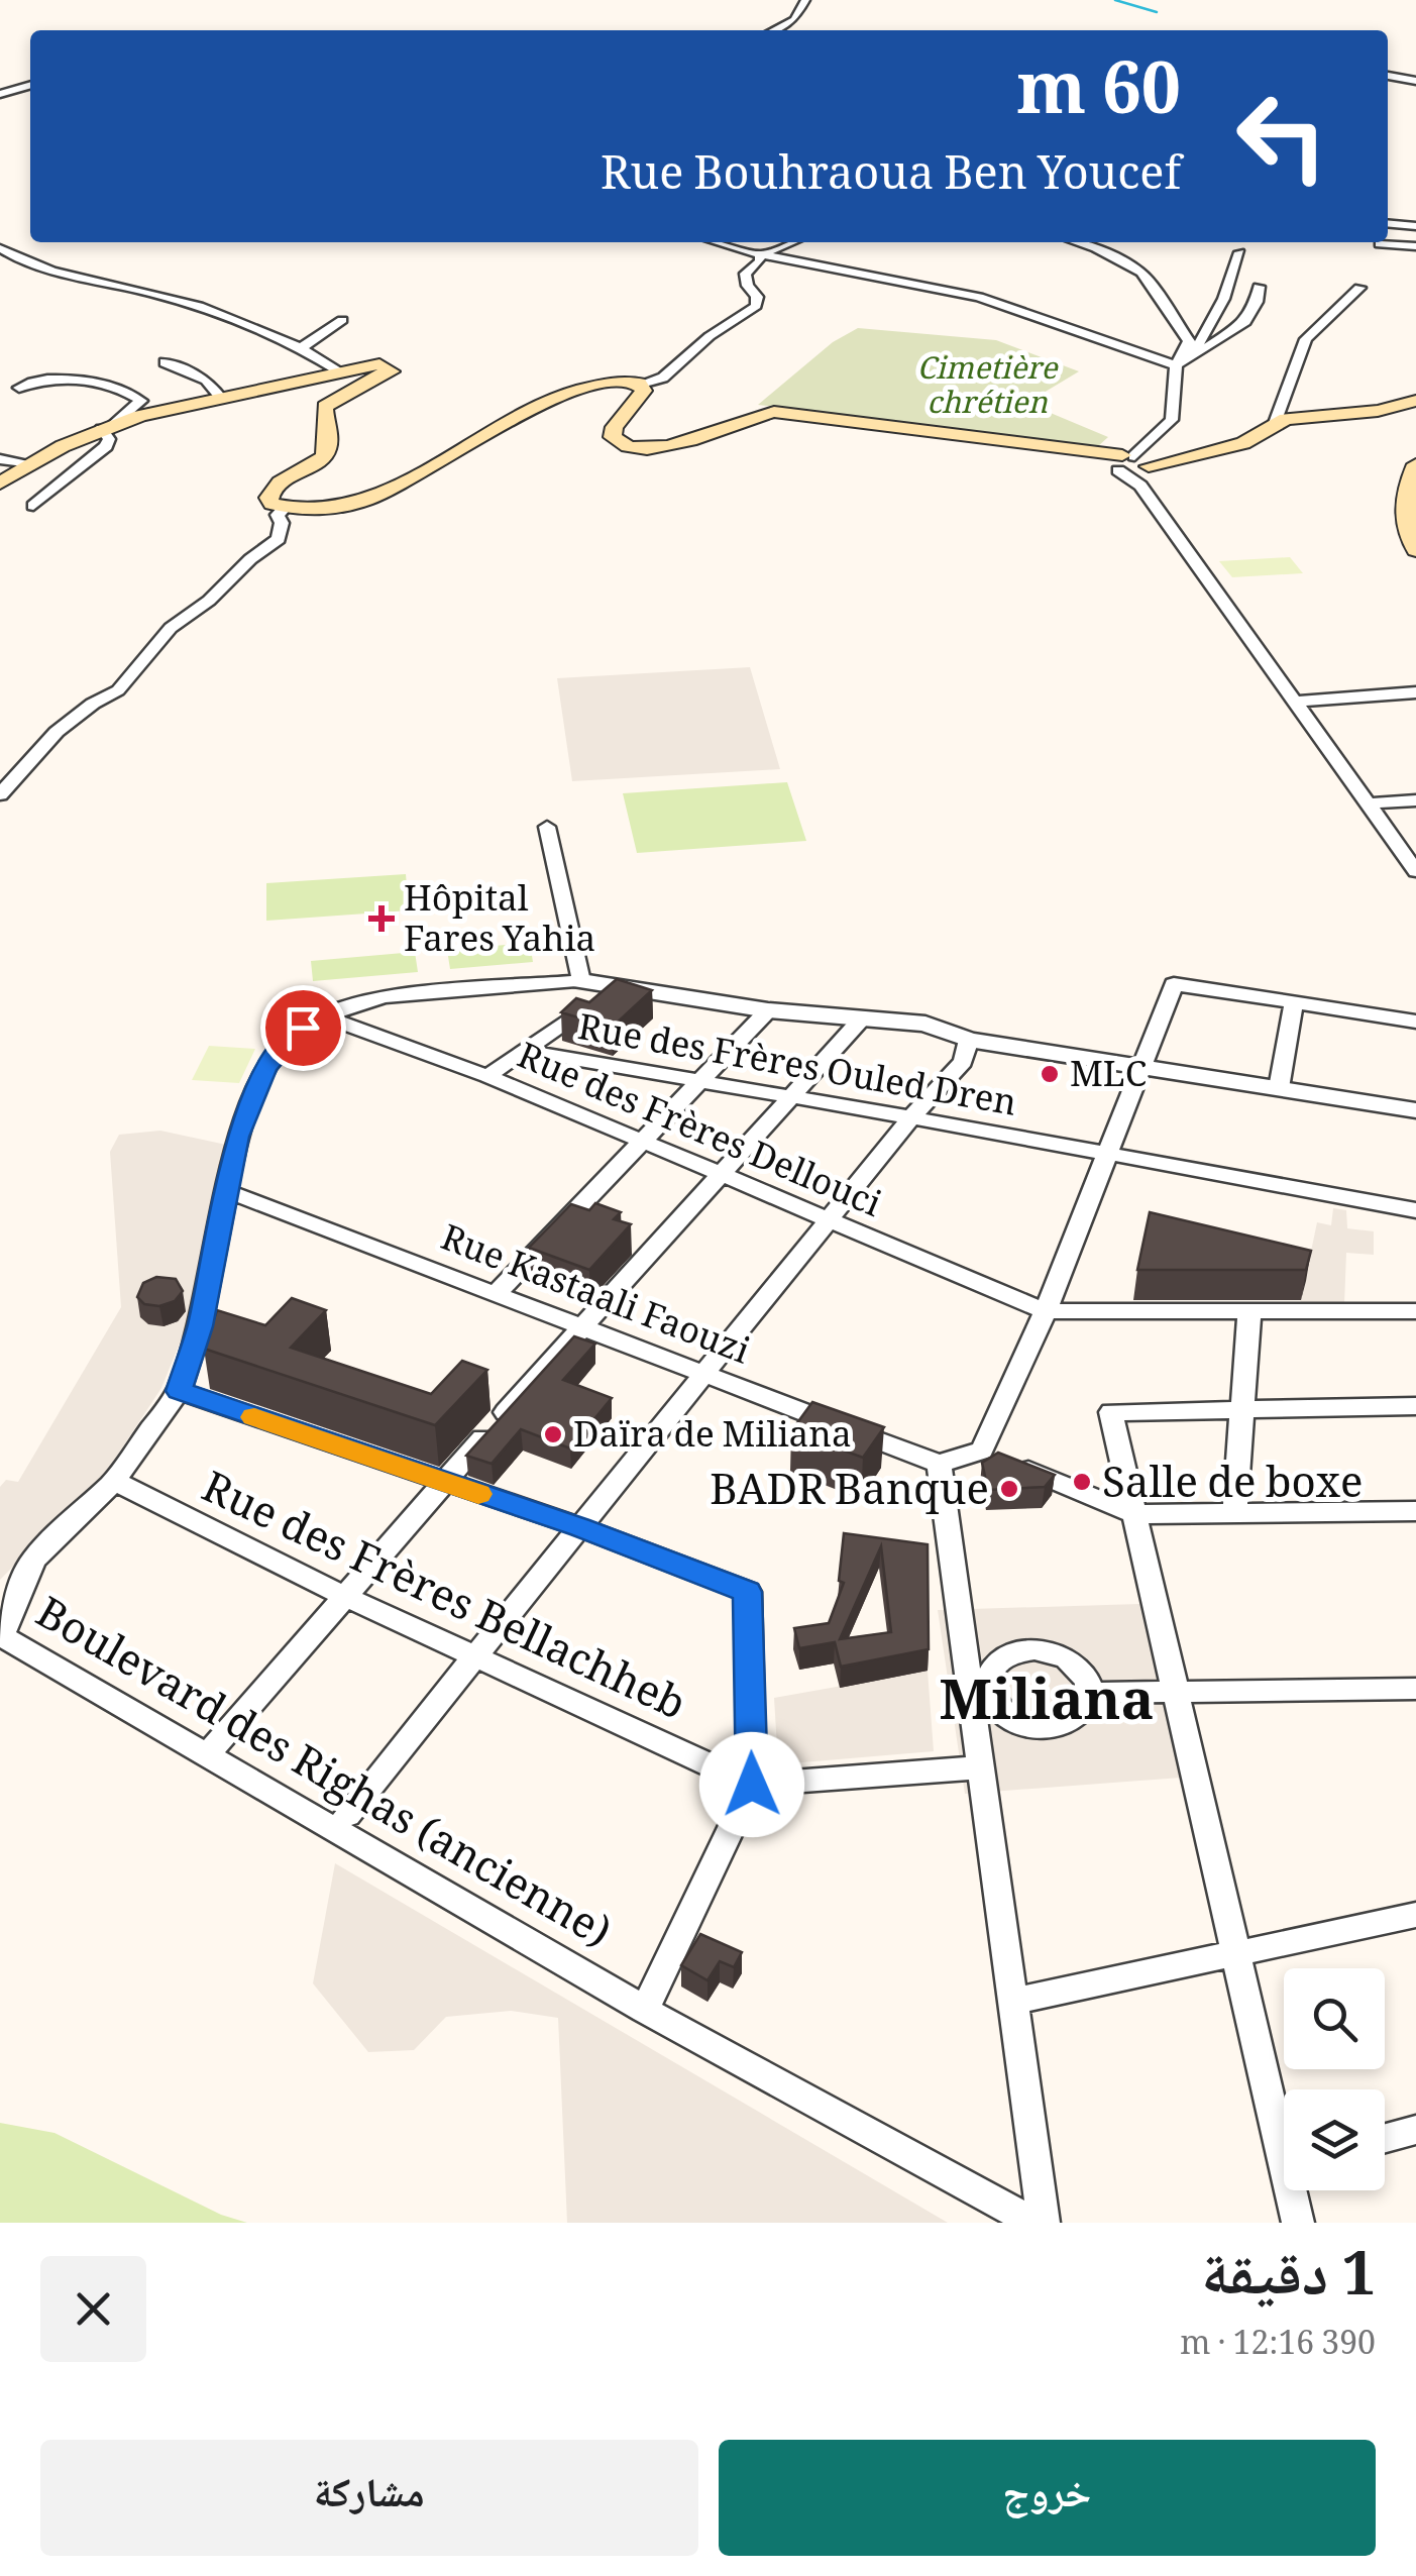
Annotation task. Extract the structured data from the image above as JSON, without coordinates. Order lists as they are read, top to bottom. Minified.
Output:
{"streets":{"street":["Rue des Frères Ouled Dren","Rue des Frères Dellouci","Rue Kastaali Faouzi","Rue des Frères Bellachheb","Boulevard des Righas (ancienne)"]},"crossings":[["Rue des Frères Dellouci","Boulevard des Righas (ancienne)"],["Rue Kastaali Faouzi","Boulevard des Righas (ancienne)"],["Rue des Frères Bellachheb","Boulevard des Righas (ancienne)"]],"districts":["Miliana"],"parks":["Cimetière chrétien"],"places":{"health":["Hôpital Fares Yahia"],"other":["MLC","Daïra de Miliana","Salle de boxe","BADR Banque"]},"page":{"turn":["60 m","Rue Bouhraoua Ben Youcef"],"heading":["1 دقيقة","390 m · 12:16"],"buttons":["خروج","مشاركة"]}}
